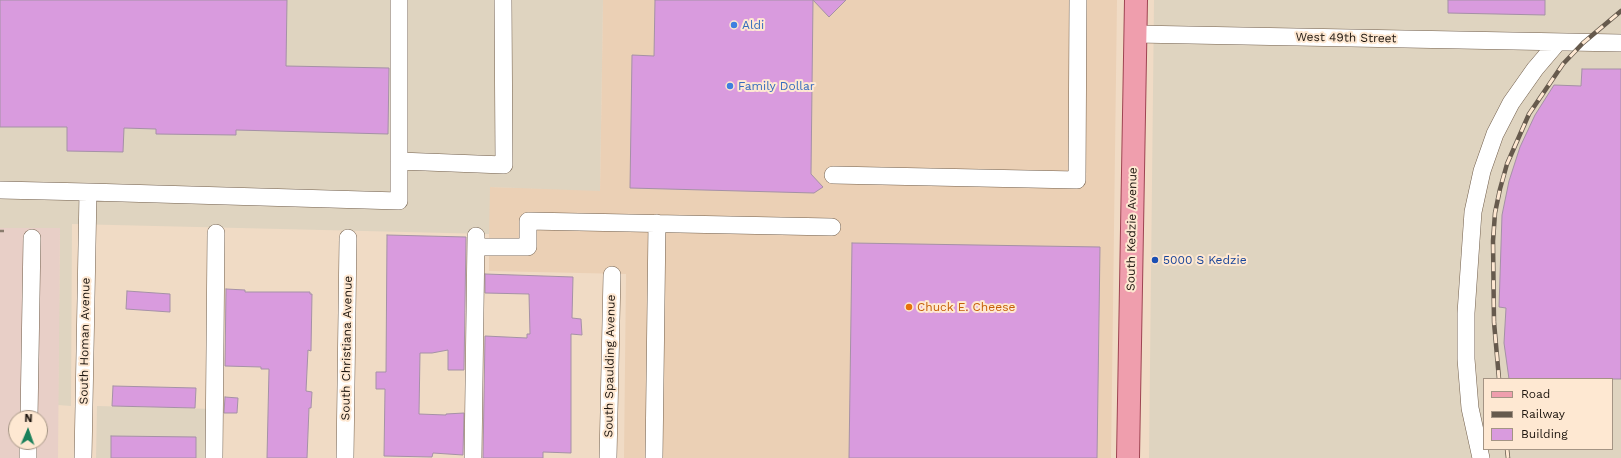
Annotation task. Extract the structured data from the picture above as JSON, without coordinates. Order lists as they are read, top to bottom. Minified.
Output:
{"streets":{"main road":["South Kedzie Avenue"],"street":["West 49th Street","South Homan Avenue","South Christiana Avenue","South Spaulding Avenue"]},"crossings":[["West 49th Street","South Kedzie Avenue"]],"places":["Aldi","Family Dollar","5000 S Kedzie","Chuck E. Cheese"],"legend":["Road","Railway","Building"],"north":"top"}
